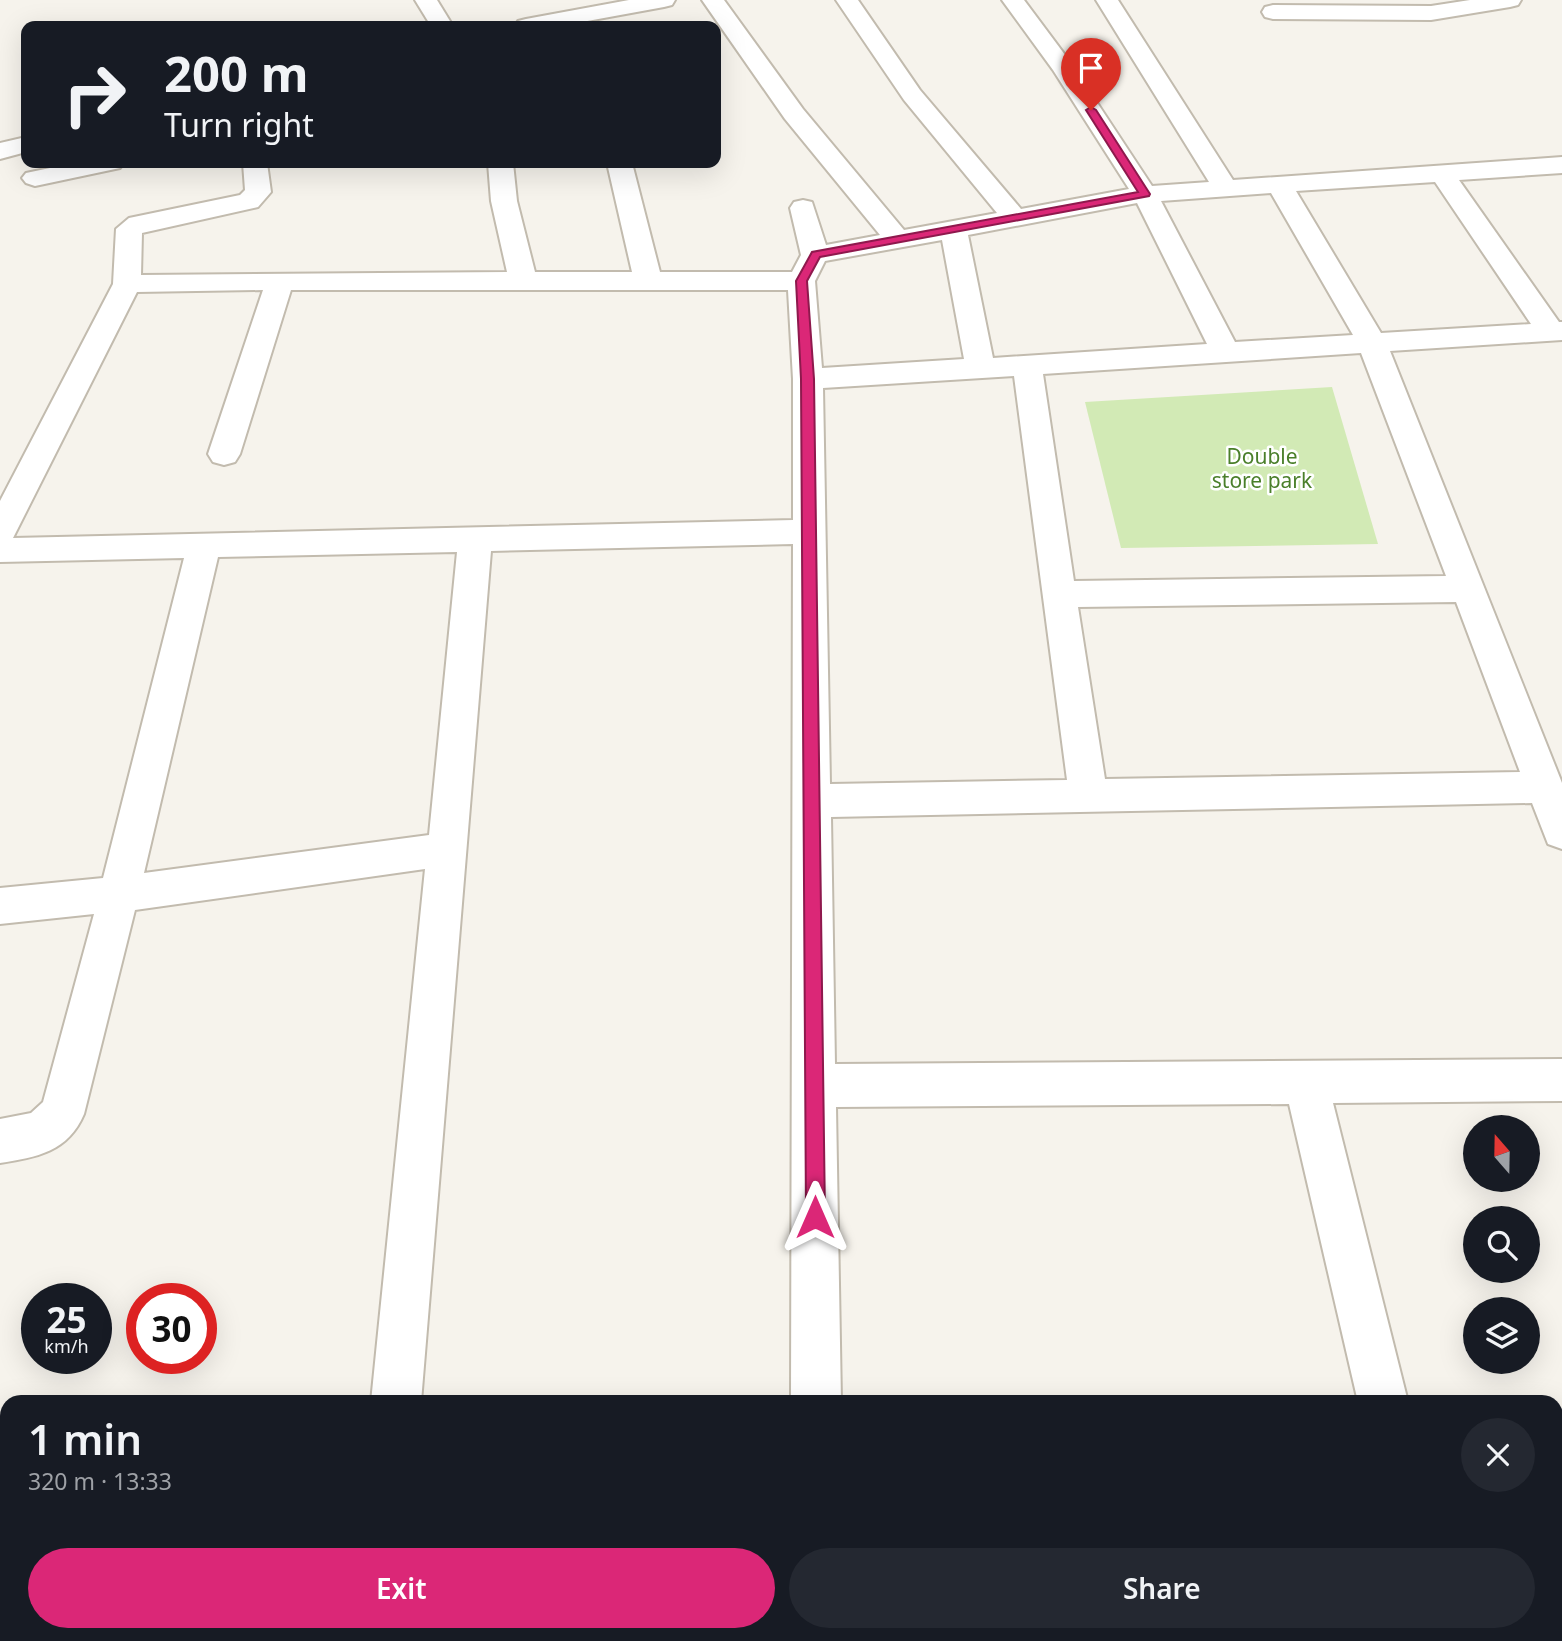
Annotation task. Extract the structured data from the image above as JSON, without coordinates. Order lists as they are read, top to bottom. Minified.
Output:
{"parks":["Double store park"],"north":"top","page":{"turn":["200 m","Turn right"],"speed":"25 km/h","limit":"30","heading":["1 min","320 m · 13:33"],"buttons":["Exit","Share"]}}
